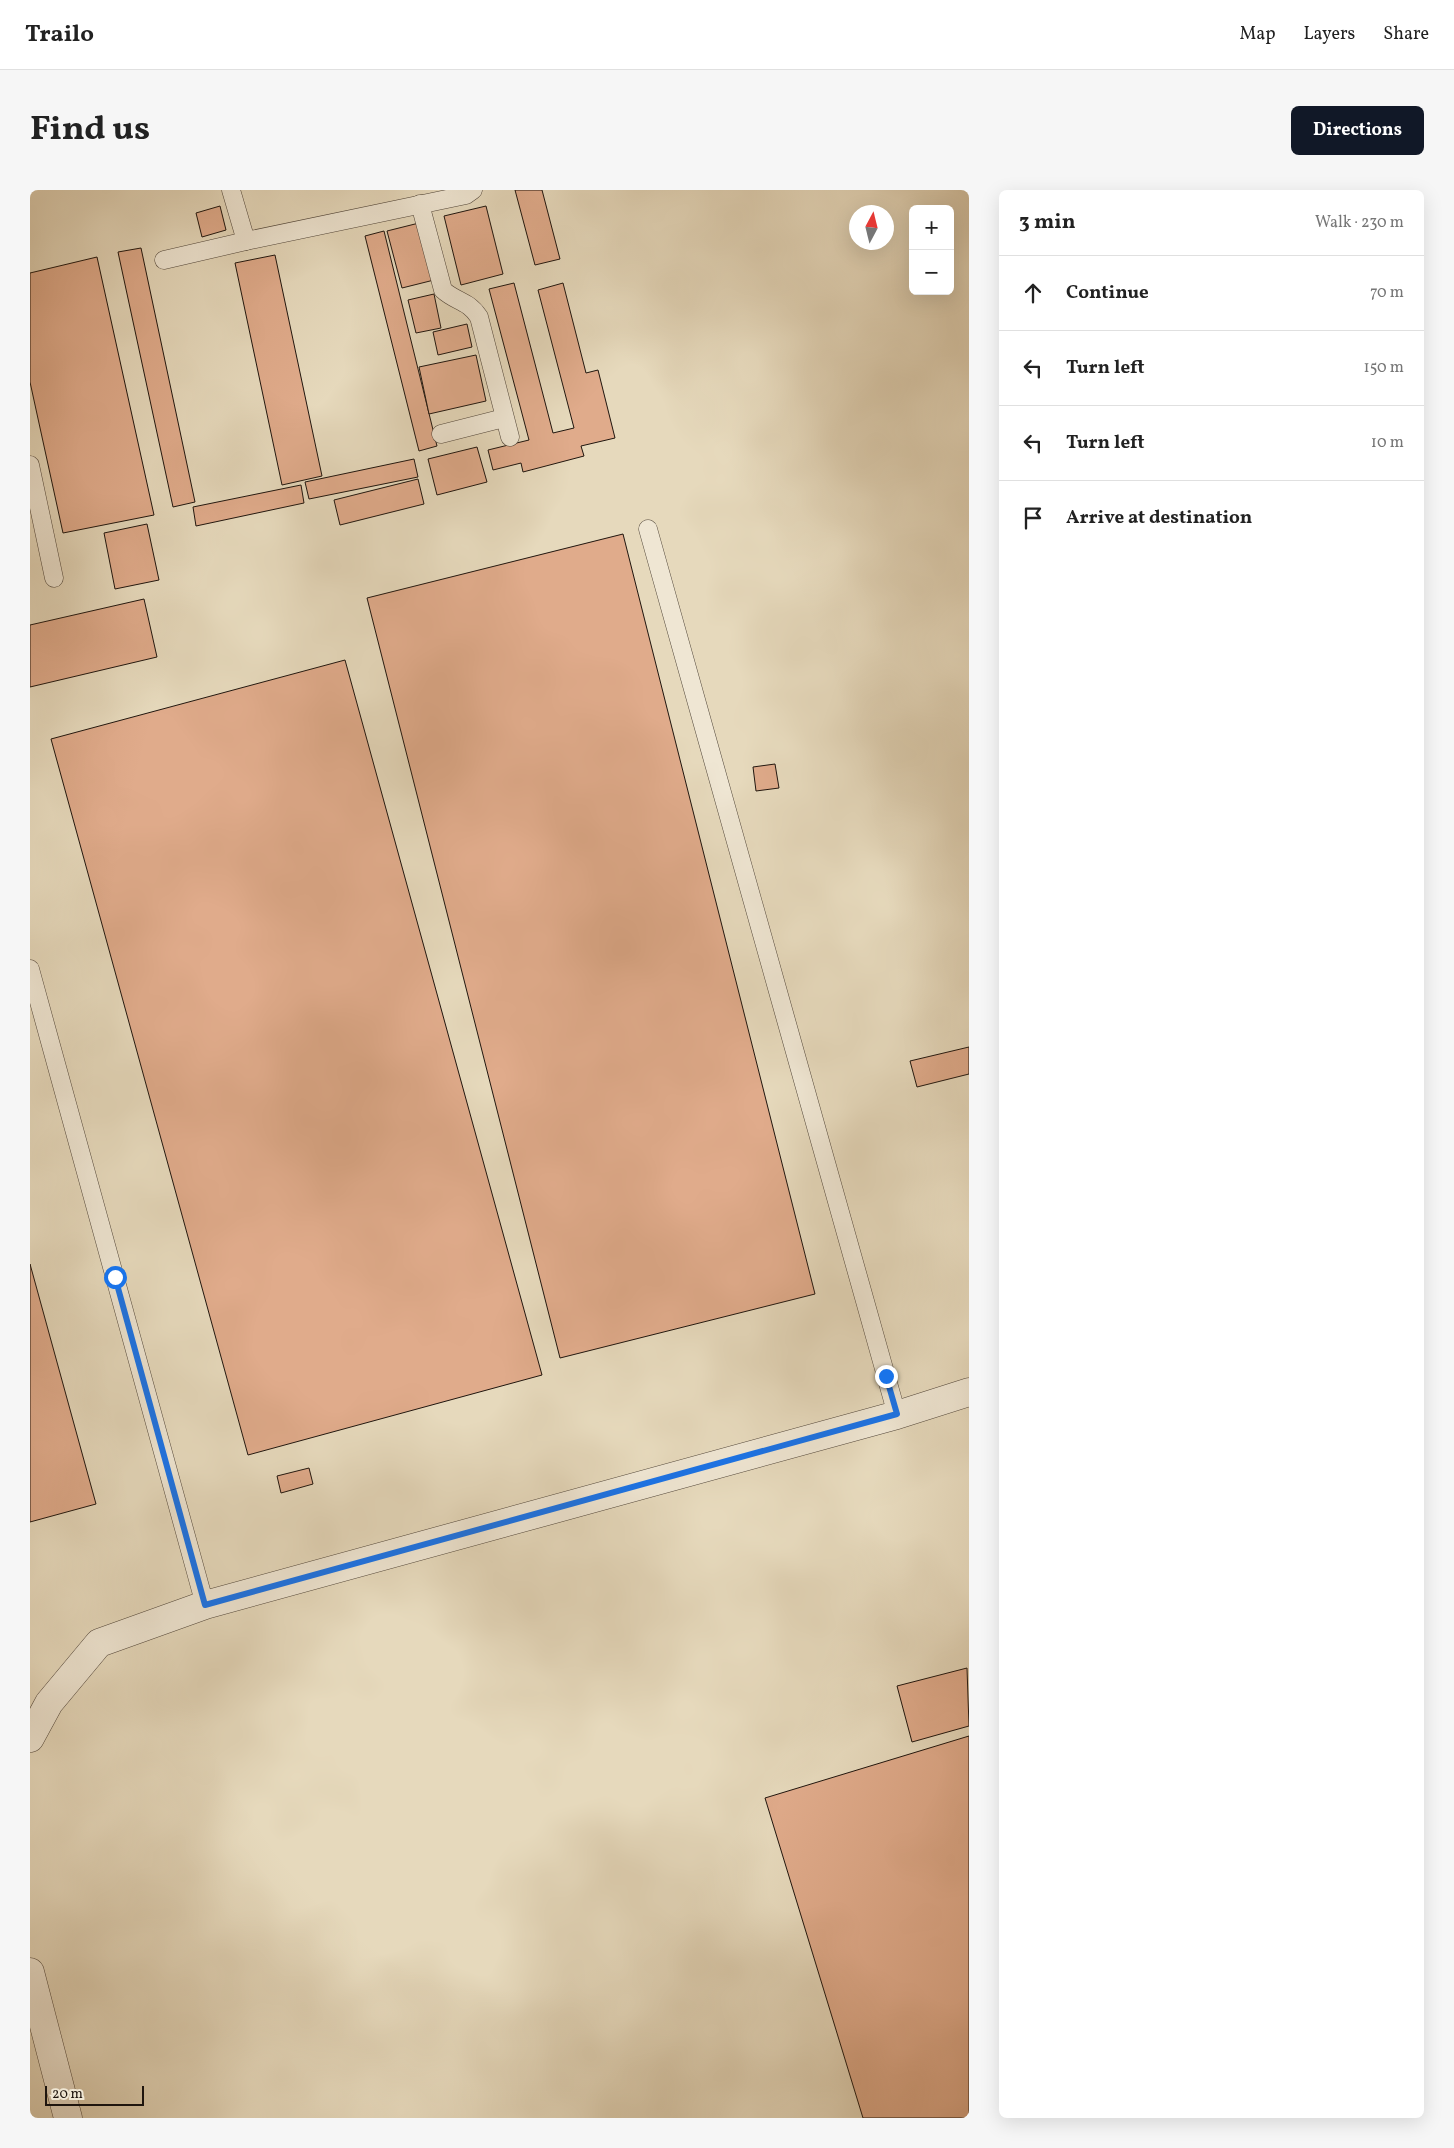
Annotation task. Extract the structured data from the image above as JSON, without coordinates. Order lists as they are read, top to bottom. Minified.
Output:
{"scale_bar":"20 m","north":"top","page":{"header":"Trailo","nav":["Map","Layers","Share"],"title":"Find us","buttons":"Directions","heading":["3 min","Walk · 230 m"],"map_buttons":["+","−"],"list":[["Continue","70 m"],["Turn left","150 m"],["Turn left","10 m"],"Arrive at destination"],"scale":"20 m"}}
